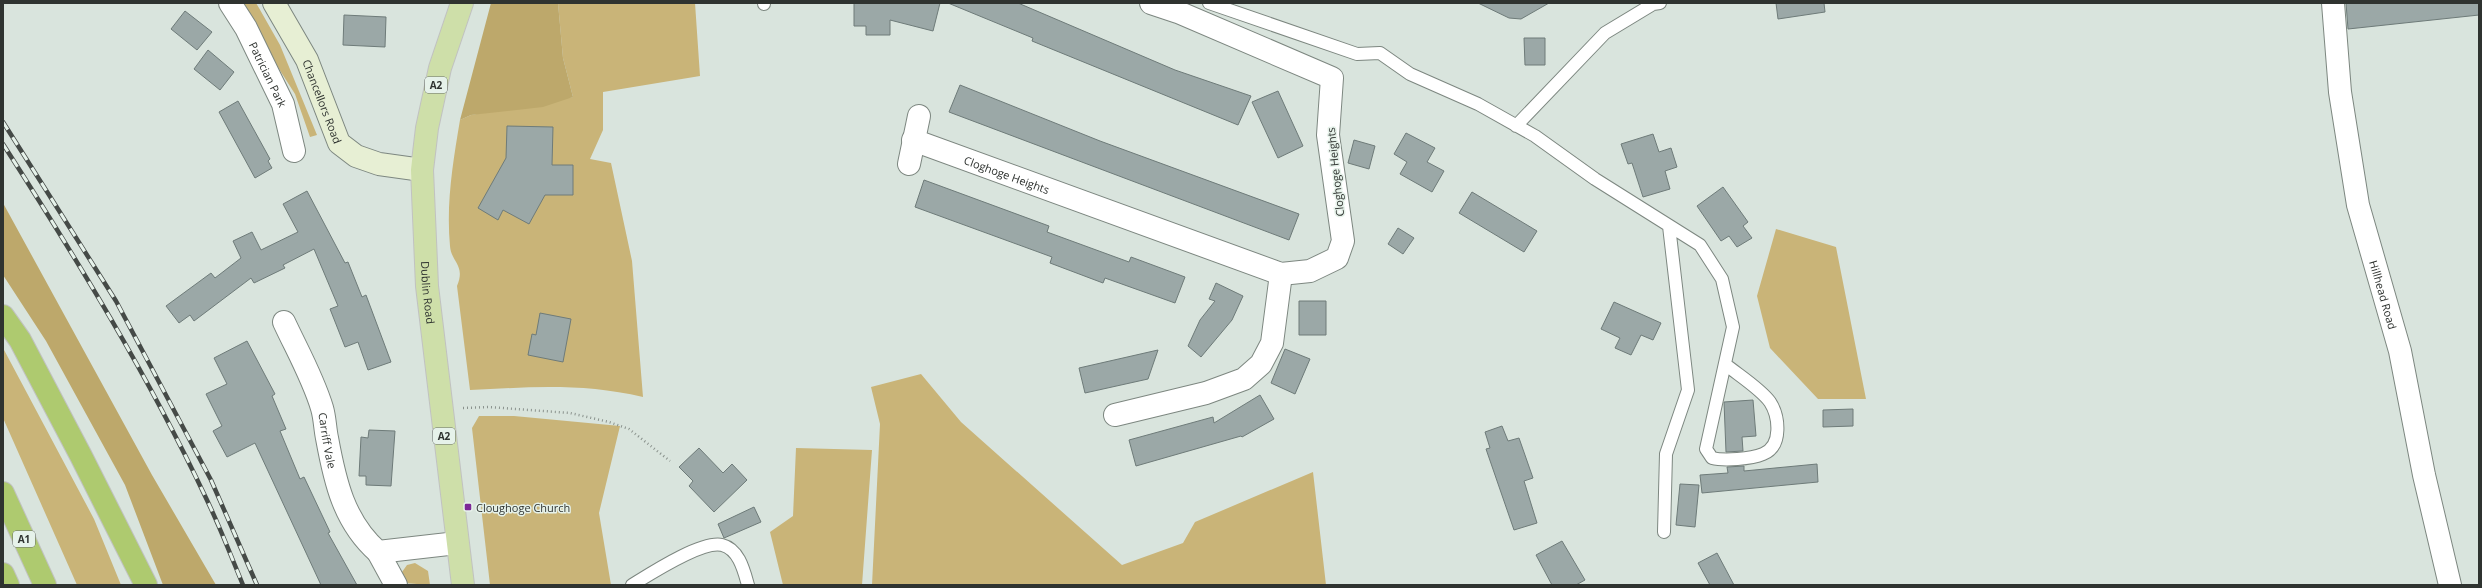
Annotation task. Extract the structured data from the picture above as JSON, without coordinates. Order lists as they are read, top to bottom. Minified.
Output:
{"streets":{"highway":["A1"],"main road":["A2","Dublin Road"],"street":["Patrician Park","Chancellors Road","Cloghoge Heights","Hillhead Road","Carriff Vale"]},"crossings":[["Chancellors Road","Dublin Road"]],"places":{"transit":["Cloughoge Church"]}}
